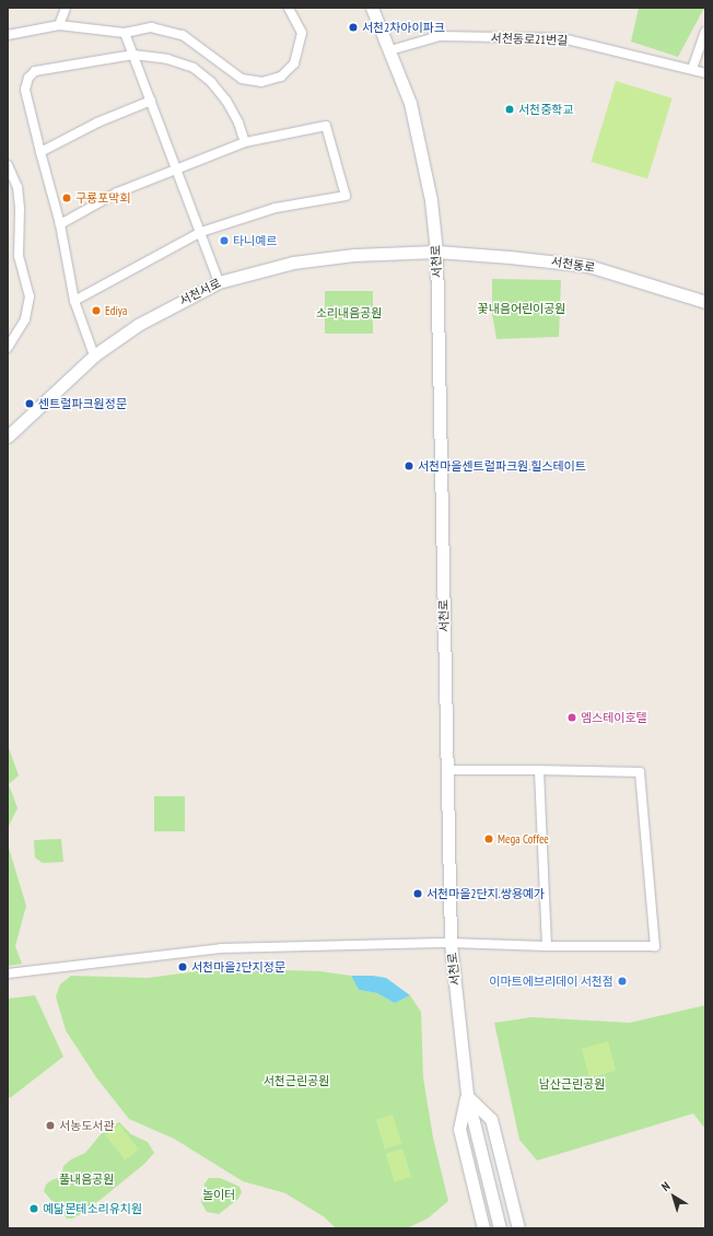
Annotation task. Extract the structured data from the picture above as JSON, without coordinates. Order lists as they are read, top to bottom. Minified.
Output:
{"streets":{"street":["서천동로21번길","서천로","서천동로","서천서로"]},"crossings":[["서천동로21번길","서천로"],["서천로","서천동로"],["서천로","서천서로"],["서천동로","서천서로"]],"parks":["꽃내음어린이공원","소리내음공원","서천근린공원","남산근린공원","풀내음공원","놀이터"],"places":["서천2차아이파크","서천중학교","구룡포막회","타니예르","Ediya","센트럴파크원정문","서천마을센트럴파크원.힐스테이트","엠스테이호텔","Mega Coffee","서천마을2단지.쌍용예가","서천마을2단지정문","이마트에브리데이 서천점","서농도서관","예닮몬테소리유치원"],"north":"top left"}
